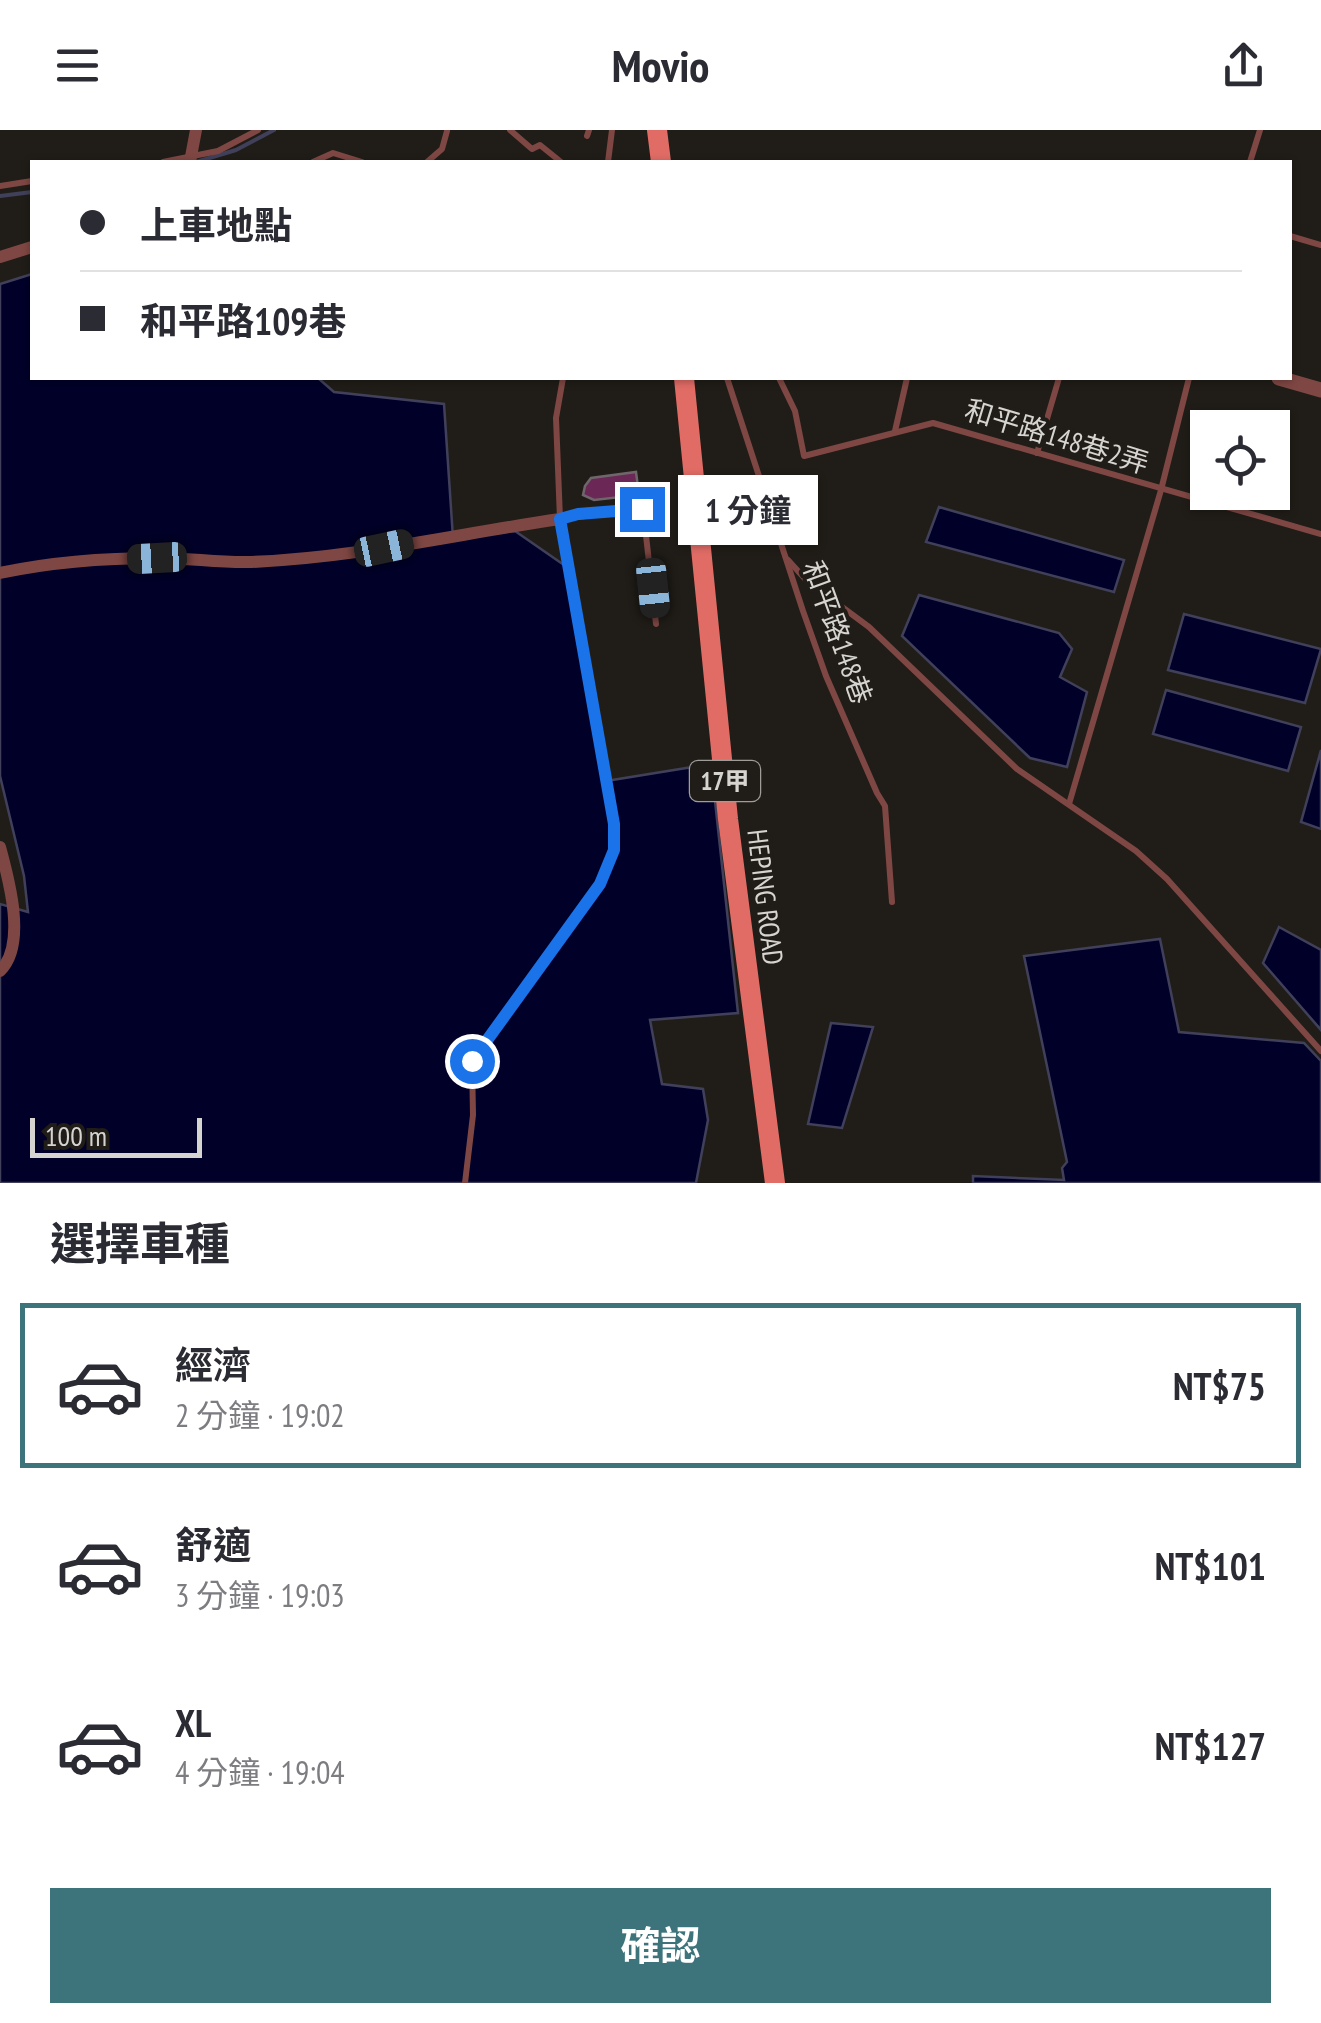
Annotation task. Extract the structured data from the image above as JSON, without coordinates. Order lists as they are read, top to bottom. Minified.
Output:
{"streets":{"main road":["17甲","HEPING ROAD"],"lane":["和平路148巷2弄","和平路148巷"]},"scale_bar":"100 m","page":{"header":"Movio","banner":["上車地點","和平路109巷"],"bubble":"1 分鐘","scale":"100 m","heading":"選擇車種","list":[{"name":"經濟","note":"2 分鐘 · 19:02","value":"NT$75"},{"name":"舒適","note":"3 分鐘 · 19:03","value":"NT$101"},{"name":"XL","note":"4 分鐘 · 19:04","value":"NT$127"}],"buttons":"確認"}}
